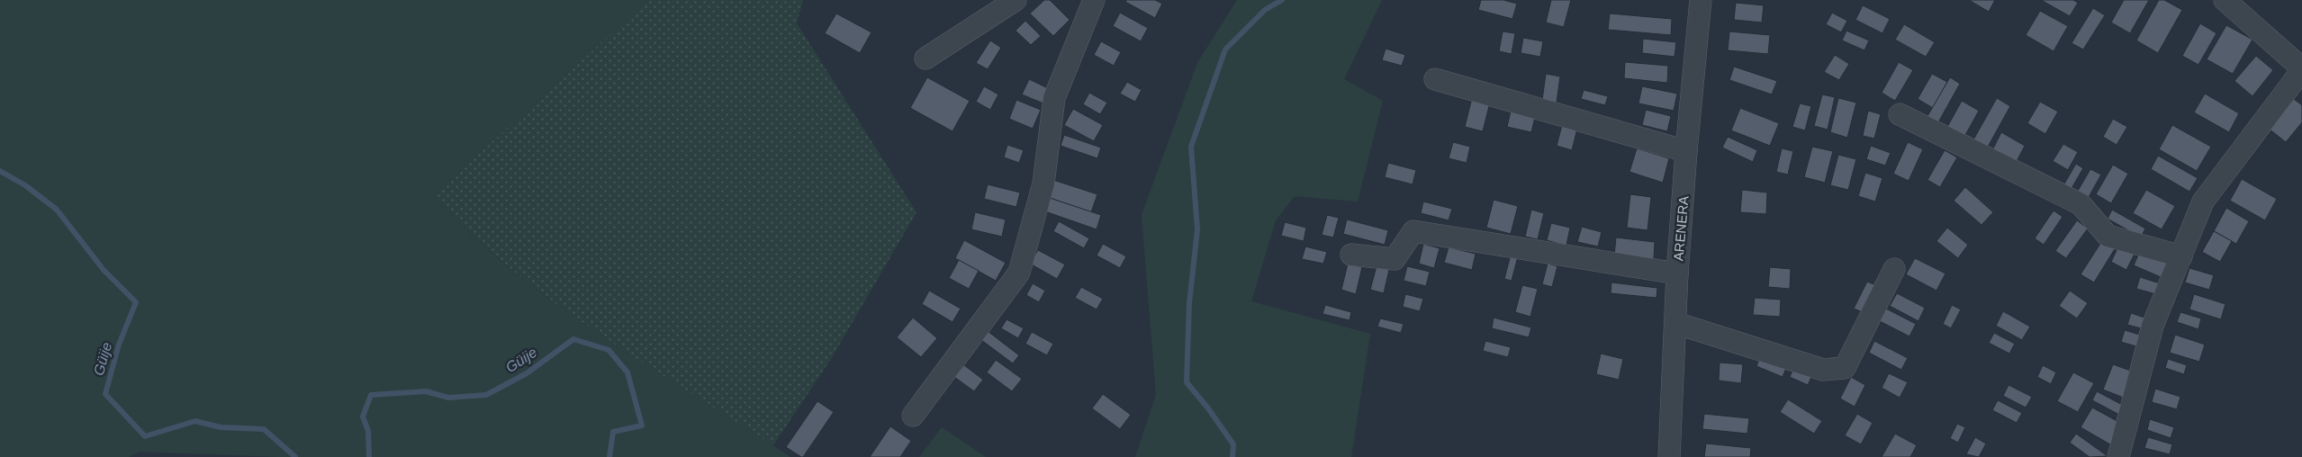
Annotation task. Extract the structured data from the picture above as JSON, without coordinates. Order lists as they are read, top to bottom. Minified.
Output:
{"streets":{"street":["ARENERA"]},"water":["Güije"]}
